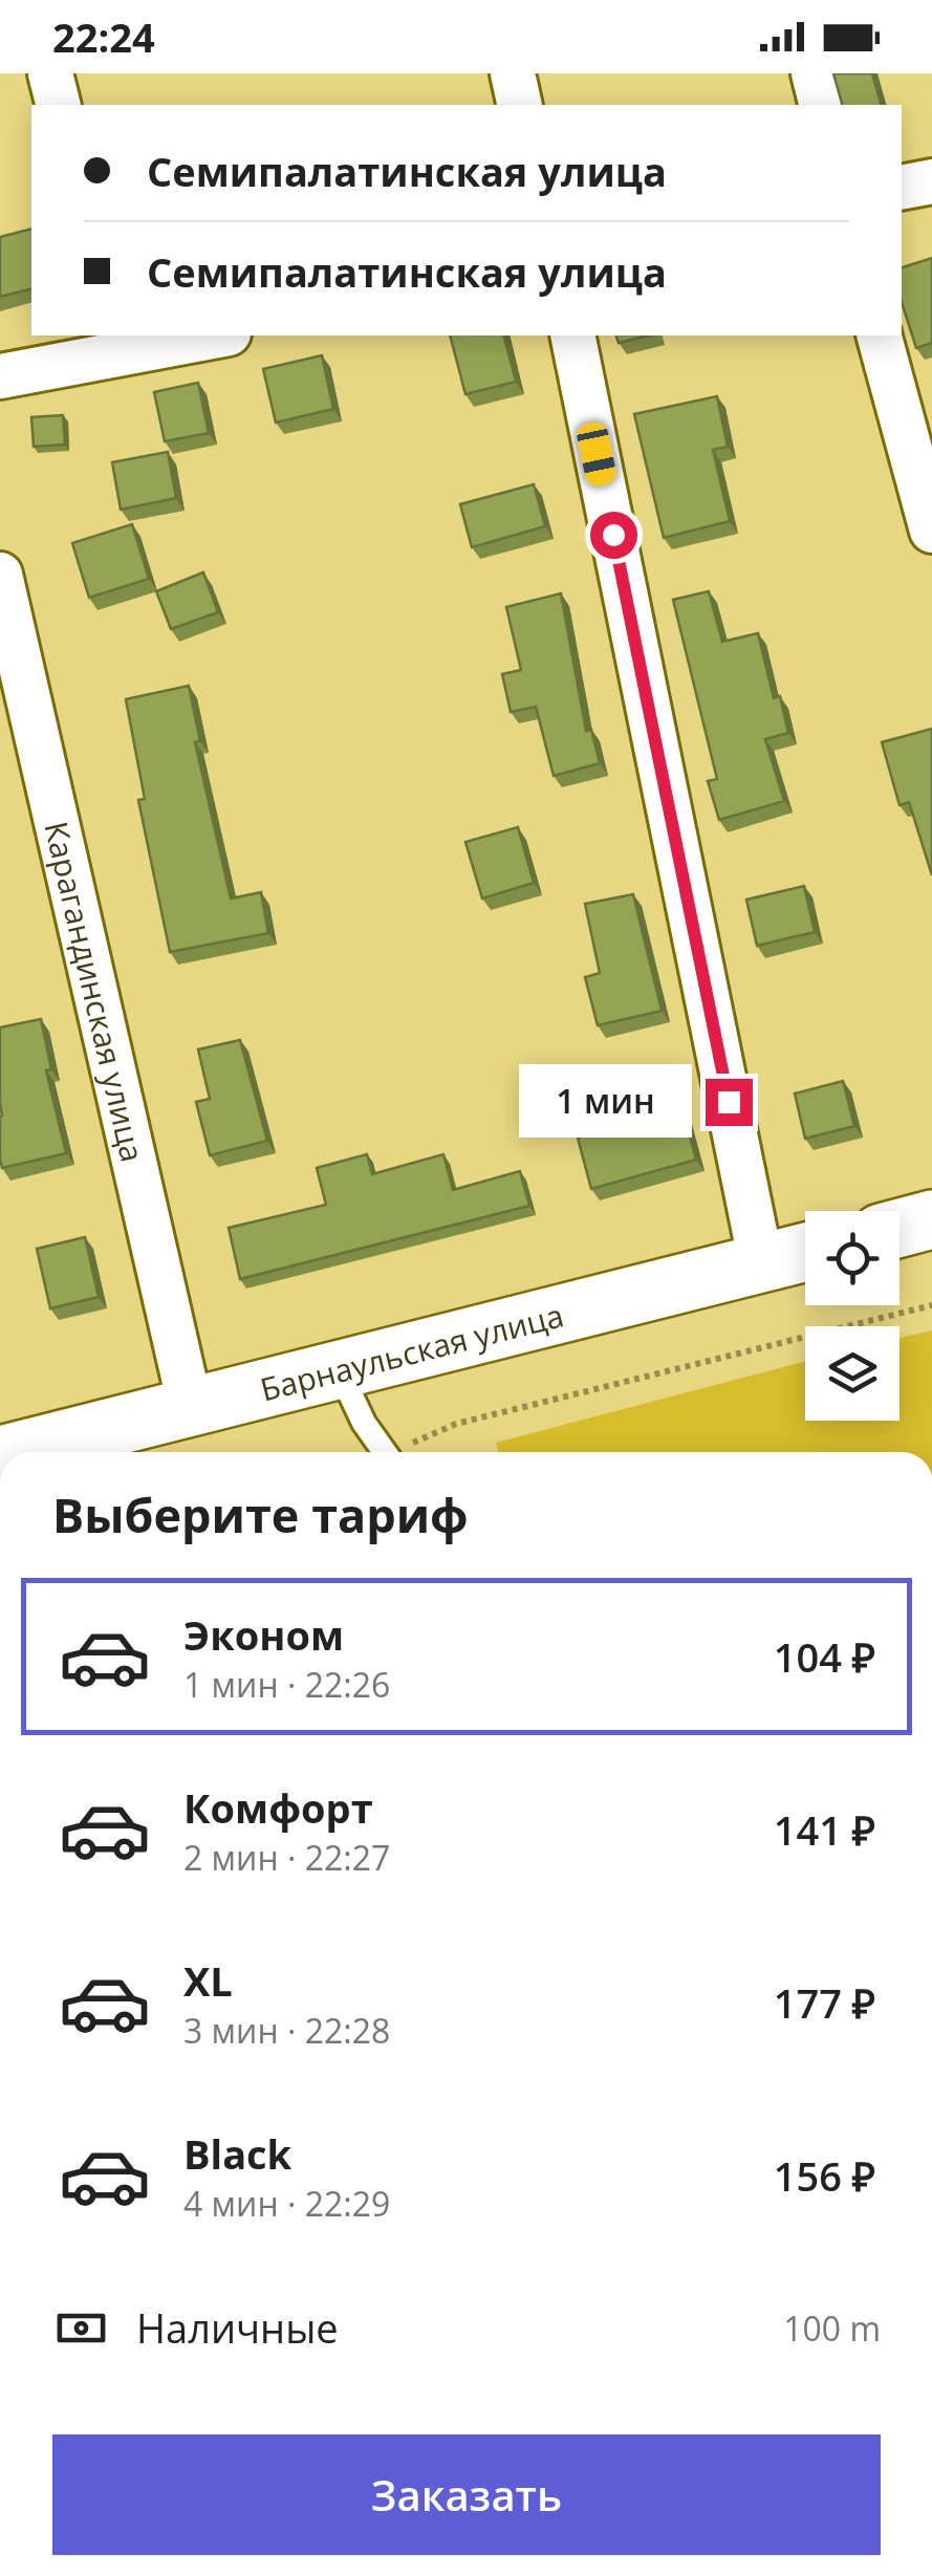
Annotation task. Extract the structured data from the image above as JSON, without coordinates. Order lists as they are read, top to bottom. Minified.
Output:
{"streets":{"street":["Карагандинская улица","Барнаульская улица"]},"crossings":[["Карагандинская улица","Барнаульская улица"]],"page":{"status":"22:24","banner":["Семипалатинская улица","Семипалатинская улица"],"bubble":"1 мин","heading":"Выберите тариф","list":[{"name":"Эконом","note":"1 мин · 22:26","value":"104 ₽"},{"name":"Комфорт","note":"2 мин · 22:27","value":"141 ₽"},{"name":"XL","note":"3 мин · 22:28","value":"177 ₽"},{"name":"Black","note":"4 мин · 22:29","value":"156 ₽"}],"pay":["Наличные","100 m"],"buttons":"Заказать"}}
